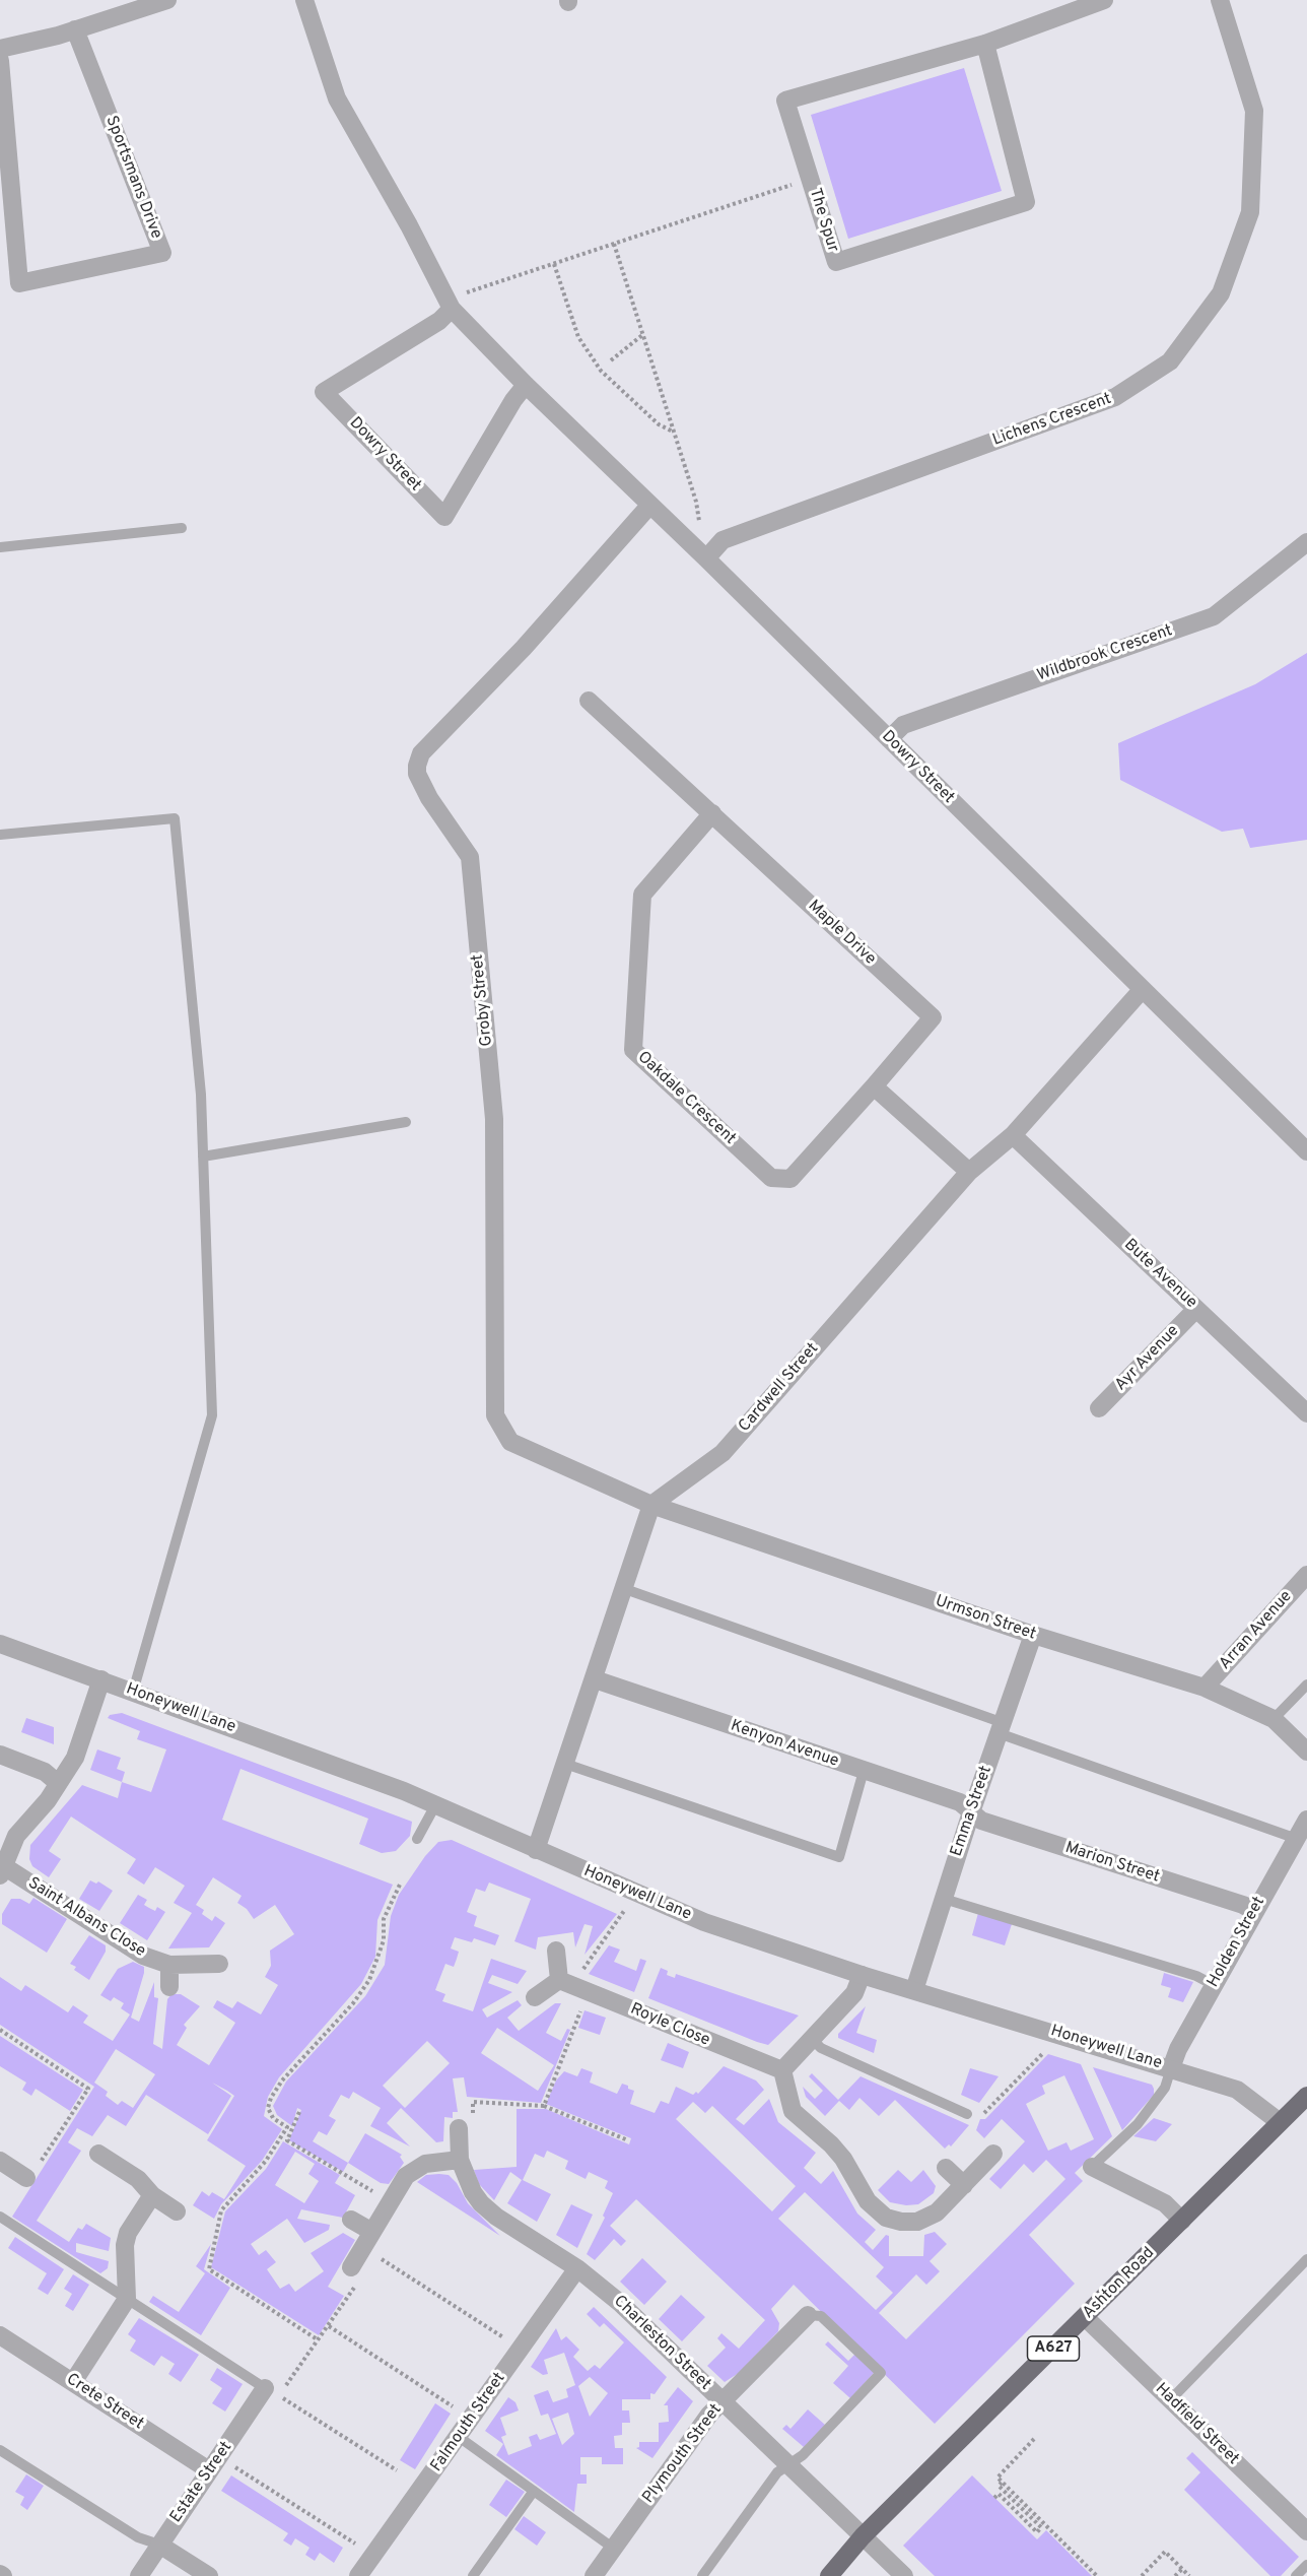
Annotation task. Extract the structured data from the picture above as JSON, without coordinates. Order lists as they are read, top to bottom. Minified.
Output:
{"streets":{"highway":["Ashton Road","A627"],"street":["Sportsmans Drive","The Spur","Lichens Crescent","Dowry Street","Wildbrook Crescent","Maple Drive","Groby Street","Oakdale Crescent","Bute Avenue","Ayr Avenue","Cardwell Street","Urmson Street","Arran Avenue","Honeywell Lane","Kenyon Avenue","Emma Street","Marion Street","Saint Albans Close","Holden Street","Royle Close","Charleston Street","Crete Street","Falmouth Street","Hadfield Street","Plymouth Street","Estate Street"]},"crossings":[["Lichens Crescent","Dowry Street"],["Dowry Street","Wildbrook Crescent"],["Dowry Street","Groby Street"],["Dowry Street","Cardwell Street"],["Maple Drive","Oakdale Crescent"],["Groby Street","Cardwell Street"],["Groby Street","Urmson Street"],["Bute Avenue","Ayr Avenue"],["Bute Avenue","Cardwell Street"],["Cardwell Street","Urmson Street"],["Urmson Street","Arran Avenue"],["Urmson Street","Emma Street"],["Honeywell Lane","Emma Street"],["Honeywell Lane","Holden Street"],["Honeywell Lane","Ashton Road"],["Kenyon Avenue","Emma Street"],["Kenyon Avenue","Marion Street"],["Emma Street","Marion Street"],["Marion Street","Holden Street"],["Ashton Road","Charleston Street"],["Ashton Road","Hadfield Street"],["Charleston Street","Falmouth Street"],["Charleston Street","Plymouth Street"],["Crete Street","Estate Street"]]}
